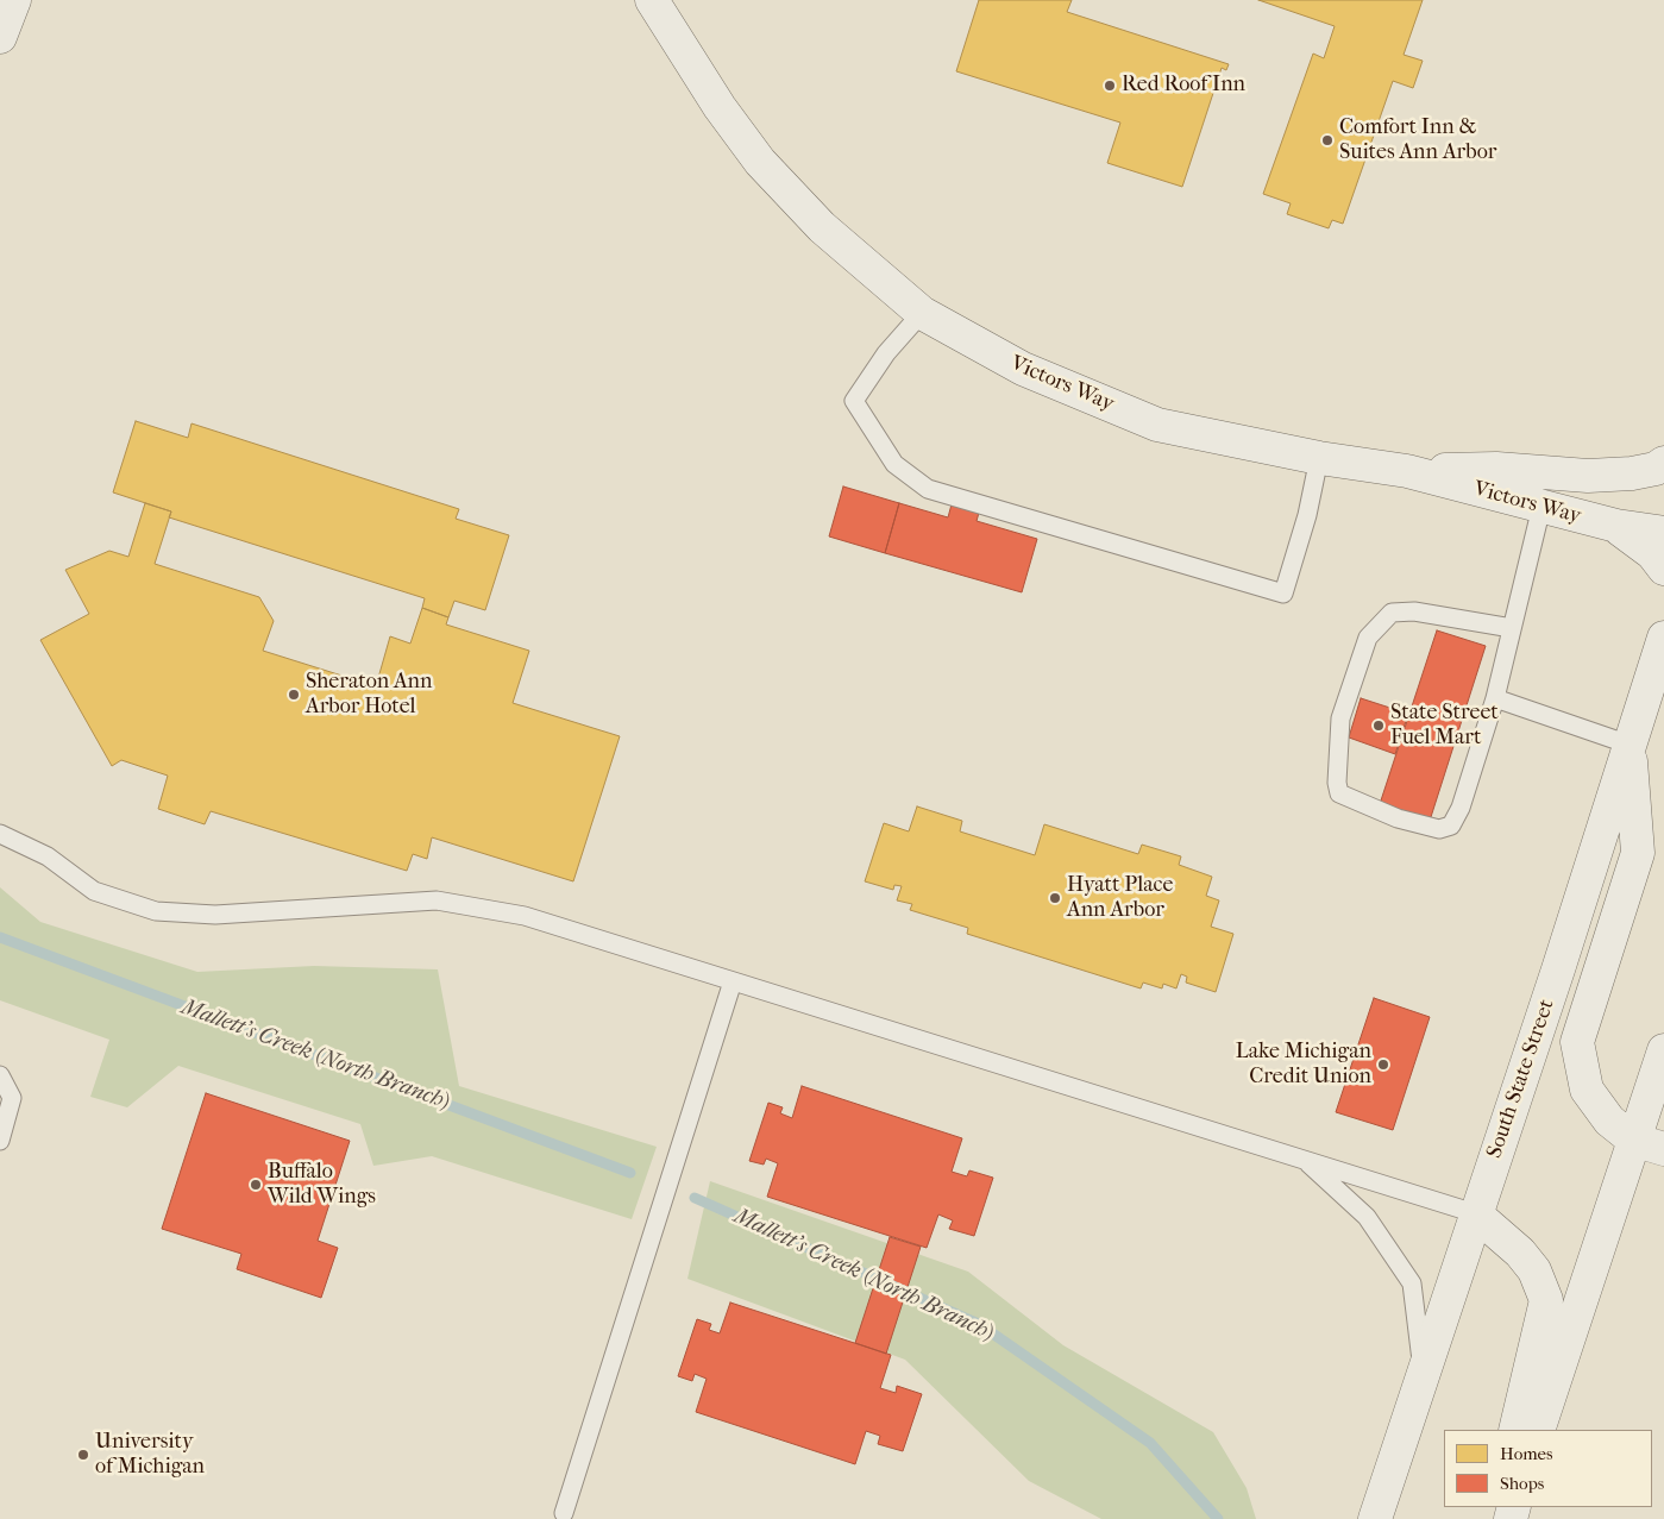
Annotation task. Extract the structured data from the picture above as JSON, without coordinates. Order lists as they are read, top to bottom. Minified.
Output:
{"streets":{"main road":["Victors Way","South State Street"]},"water":["Mallett's Creek (North Branch)"],"places":["Red Roof Inn","Comfort Inn & Suites Ann Arbor","Sheraton Ann Arbor Hotel","State Street Fuel Mart","Hyatt Place Ann Arbor","Lake Michigan Credit Union","Buffalo Wild Wings","University of Michigan"],"legend":["Homes","Shops"]}
